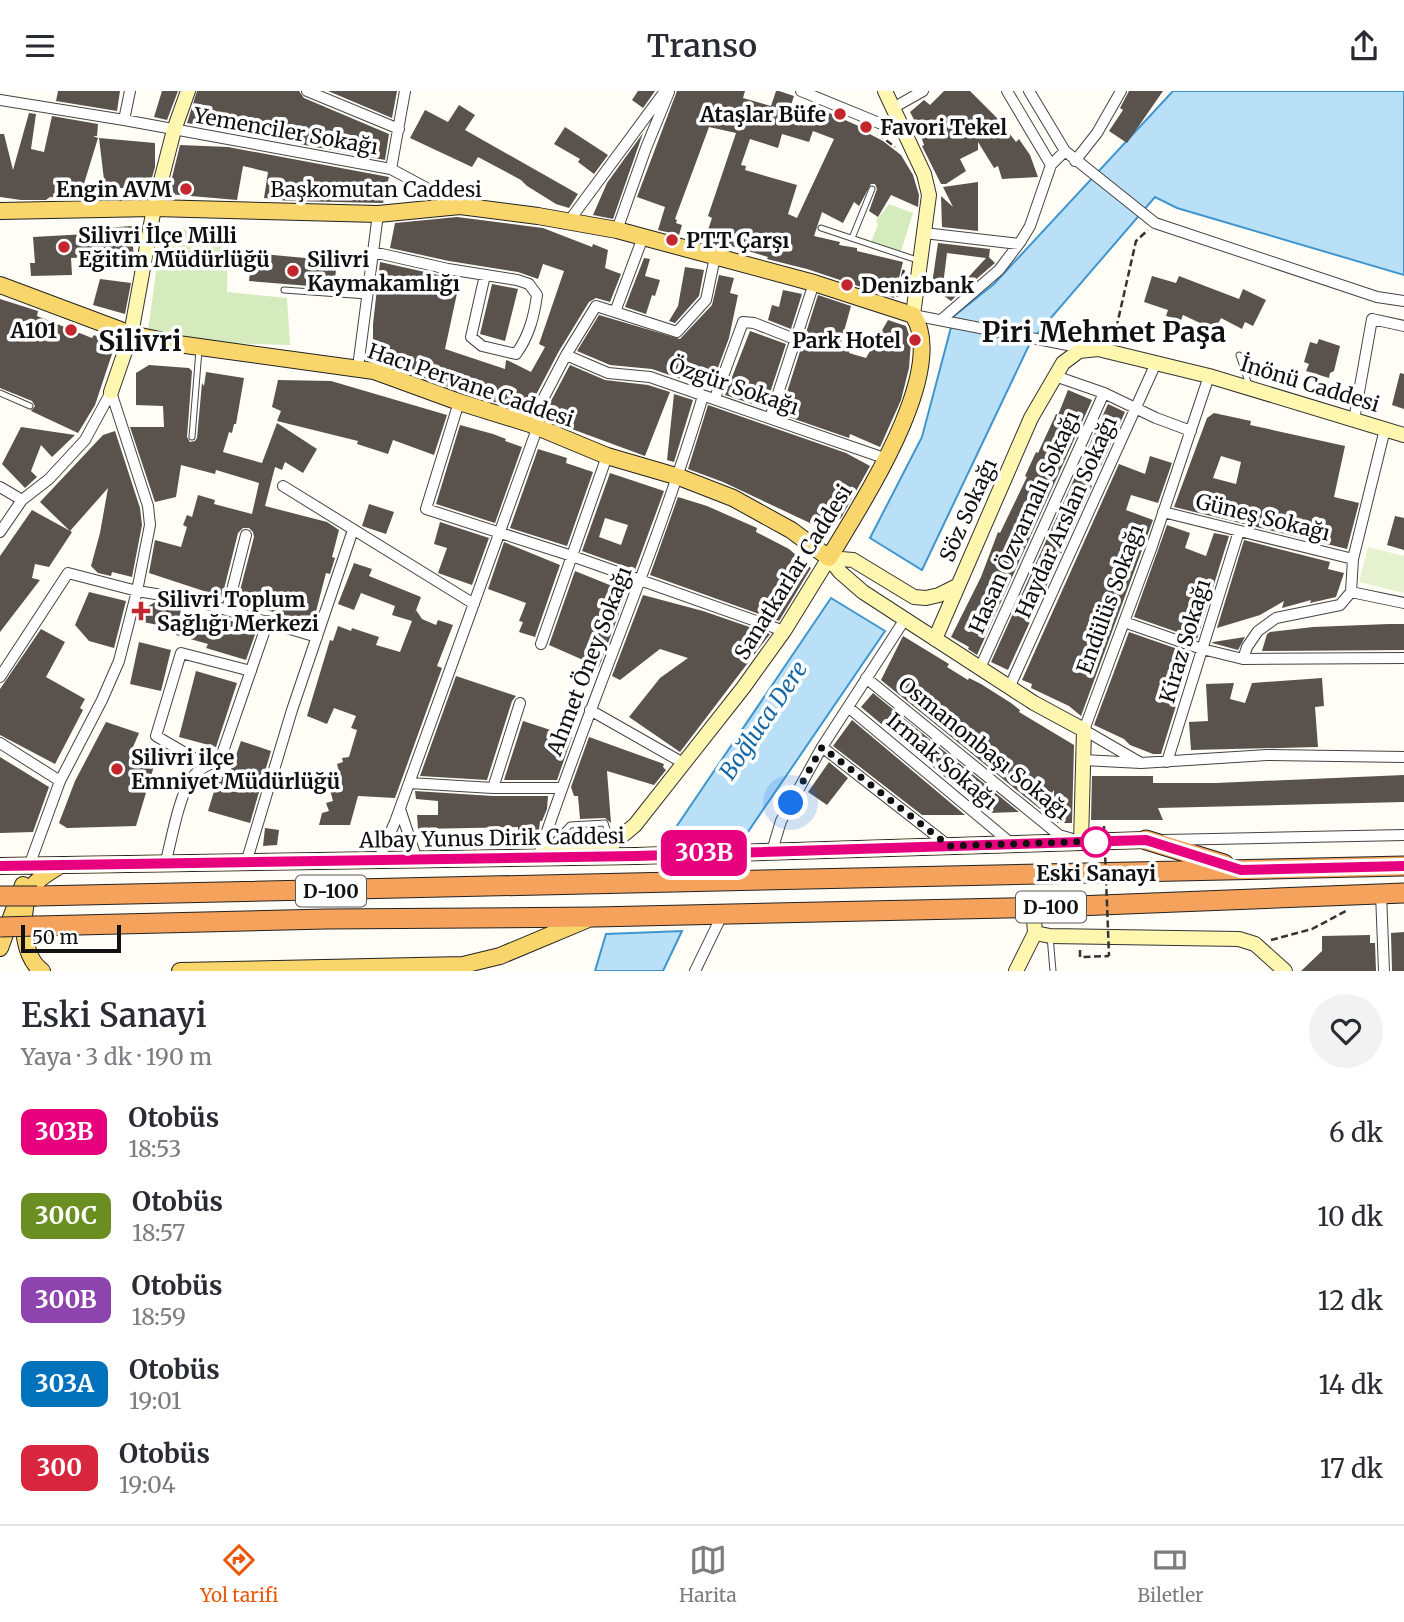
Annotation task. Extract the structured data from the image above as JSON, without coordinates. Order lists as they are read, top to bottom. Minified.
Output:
{"streets":{"highway":["D-100"],"main road":["Başkomutan Caddesi","İnönü Caddesi","Hacı Pervane Caddesi","Söz Sokağı","Sanatkarlar Caddesi","Endülüs Sokağı","Albay Yunus Dirik Caddesi"],"street":["Yemenciler Sokağı","Özgür Sokağı","Haydar Arslan Sokağı","Güneş Sokağı","Hasan Özvarnalı Sokağı","Kiraz Sokağı","Ahmet Öney Sokağı","Osmanonbaşı Sokağı","Irmak Sokağı"]},"crossings":[["Yemenciler Sokağı","Başkomutan Caddesi"],["Başkomutan Caddesi","İnönü Caddesi"],["Başkomutan Caddesi","Sanatkarlar Caddesi"],["İnönü Caddesi","Haydar Arslan Sokağı"],["İnönü Caddesi","Endülüs Sokağı"],["Hacı Pervane Caddesi","Söz Sokağı"],["Hacı Pervane Caddesi","Sanatkarlar Caddesi"],["Hacı Pervane Caddesi","Ahmet Öney Sokağı"],["Özgür Sokağı","Sanatkarlar Caddesi"],["Özgür Sokağı","Ahmet Öney Sokağı"],["Söz Sokağı","Sanatkarlar Caddesi"],["Güneş Sokağı","Endülüs Sokağı"],["Güneş Sokağı","Kiraz Sokağı"],["Endülüs Sokağı","Osmanonbaşı Sokağı"],["Endülüs Sokağı","Albay Yunus Dirik Caddesi"],["Ahmet Öney Sokağı","Albay Yunus Dirik Caddesi"],["Osmanonbaşı Sokağı","Albay Yunus Dirik Caddesi"],["Irmak Sokağı","Albay Yunus Dirik Caddesi"]],"districts":["Piri Mehmet Paşa","Silivri"],"water":["Boğluca Dere"],"places":{"other":["Ataşlar Büfe","Favori Tekel","Engin AVM","PTT Çarşı","Silivri İlçe Milli Eğitim Müdürlüğü","Silivri Kaymakamlığı","Denizbank","A101","Park Hotel","Silivri ilçe Emniyet Müdürlüğü","Eski Sanayi"],"health":["Silivri Toplum Sağlığı Merkezi"]},"lines":["bus line 303B"],"scale_bar":"50 m","page":{"header":"Transo","on_map":"303B","scale":"50 m","heading":["Eski Sanayi","Yaya · 3 dk · 190 m"],"list":[{"mark":"303B","name":"Otobüs","note":"18:53","value":"6 dk"},{"mark":"300C","name":"Otobüs","note":"18:57","value":"10 dk"},{"mark":"300B","name":"Otobüs","note":"18:59","value":"12 dk"},{"mark":"303A","name":"Otobüs","note":"19:01","value":"14 dk"},{"mark":"300","name":"Otobüs","note":"19:04","value":"17 dk"}],"tabs":["Yol tarifi","Harita","Biletler"]}}
